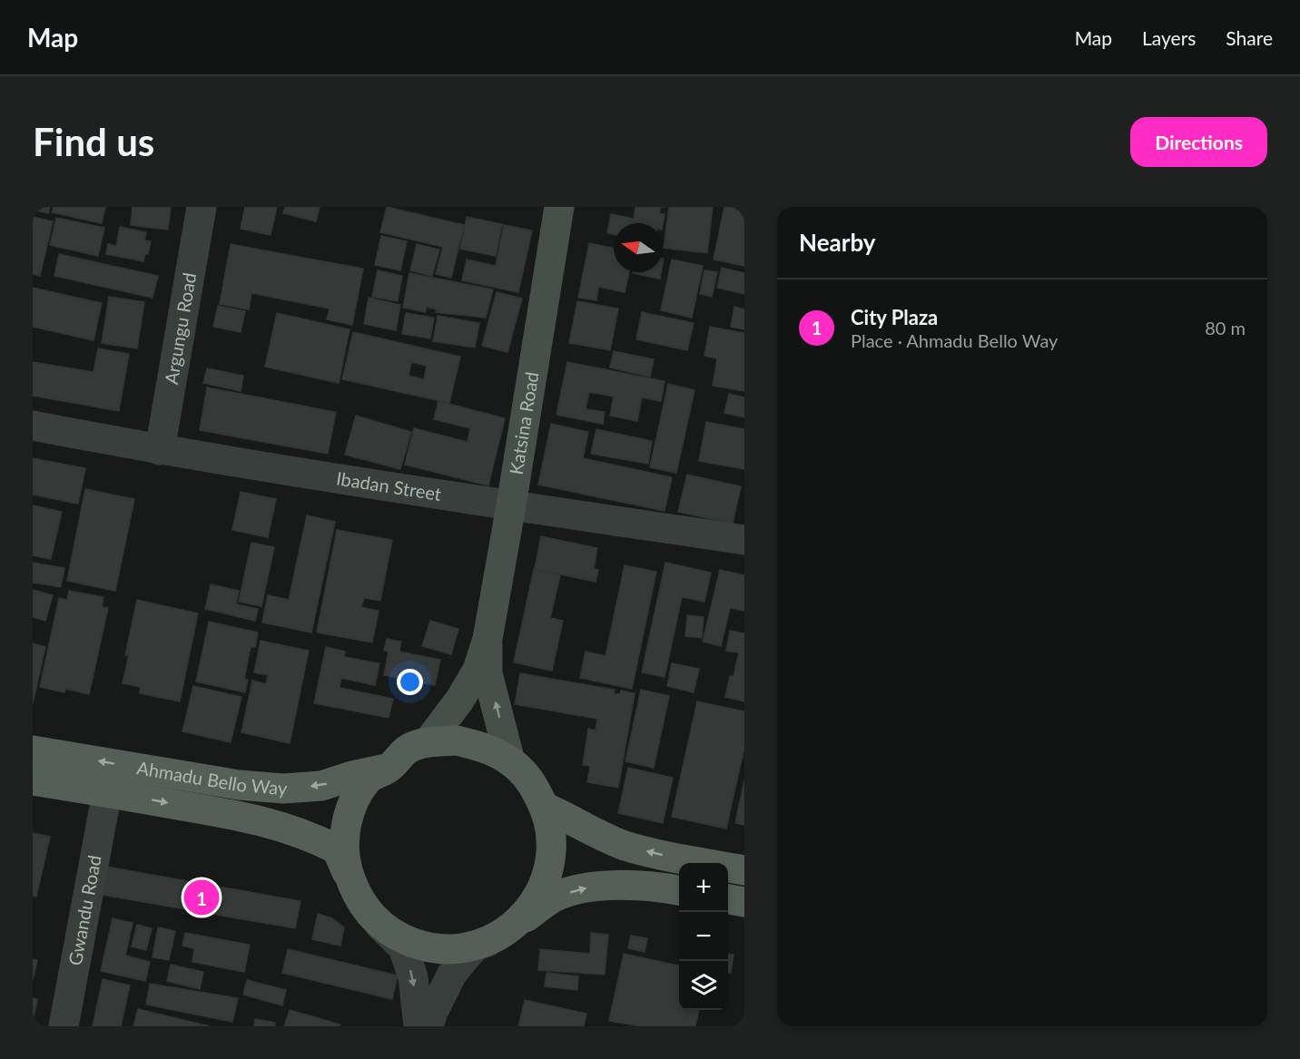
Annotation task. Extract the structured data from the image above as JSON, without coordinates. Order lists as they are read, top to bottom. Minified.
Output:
{"streets":{"main road":["Ahmadu Bello Way"],"street":["Argungu Road","Katsina Road","Ibadan Street","Gwandu Road"]},"crossings":[["Argungu Road","Ibadan Street"],["Katsina Road","Ibadan Street"],["Ahmadu Bello Way","Gwandu Road"]],"north":"left","page":{"header":"Map","nav":["Map","Layers","Share"],"buttons":"Directions","title":"Find us","heading":"Nearby","list":[{"mark":"1","name":"City Plaza","note":"Place · Ahmadu Bello Way","value":"80 m"}],"map_buttons":["+","−"],"pins":"1"}}
